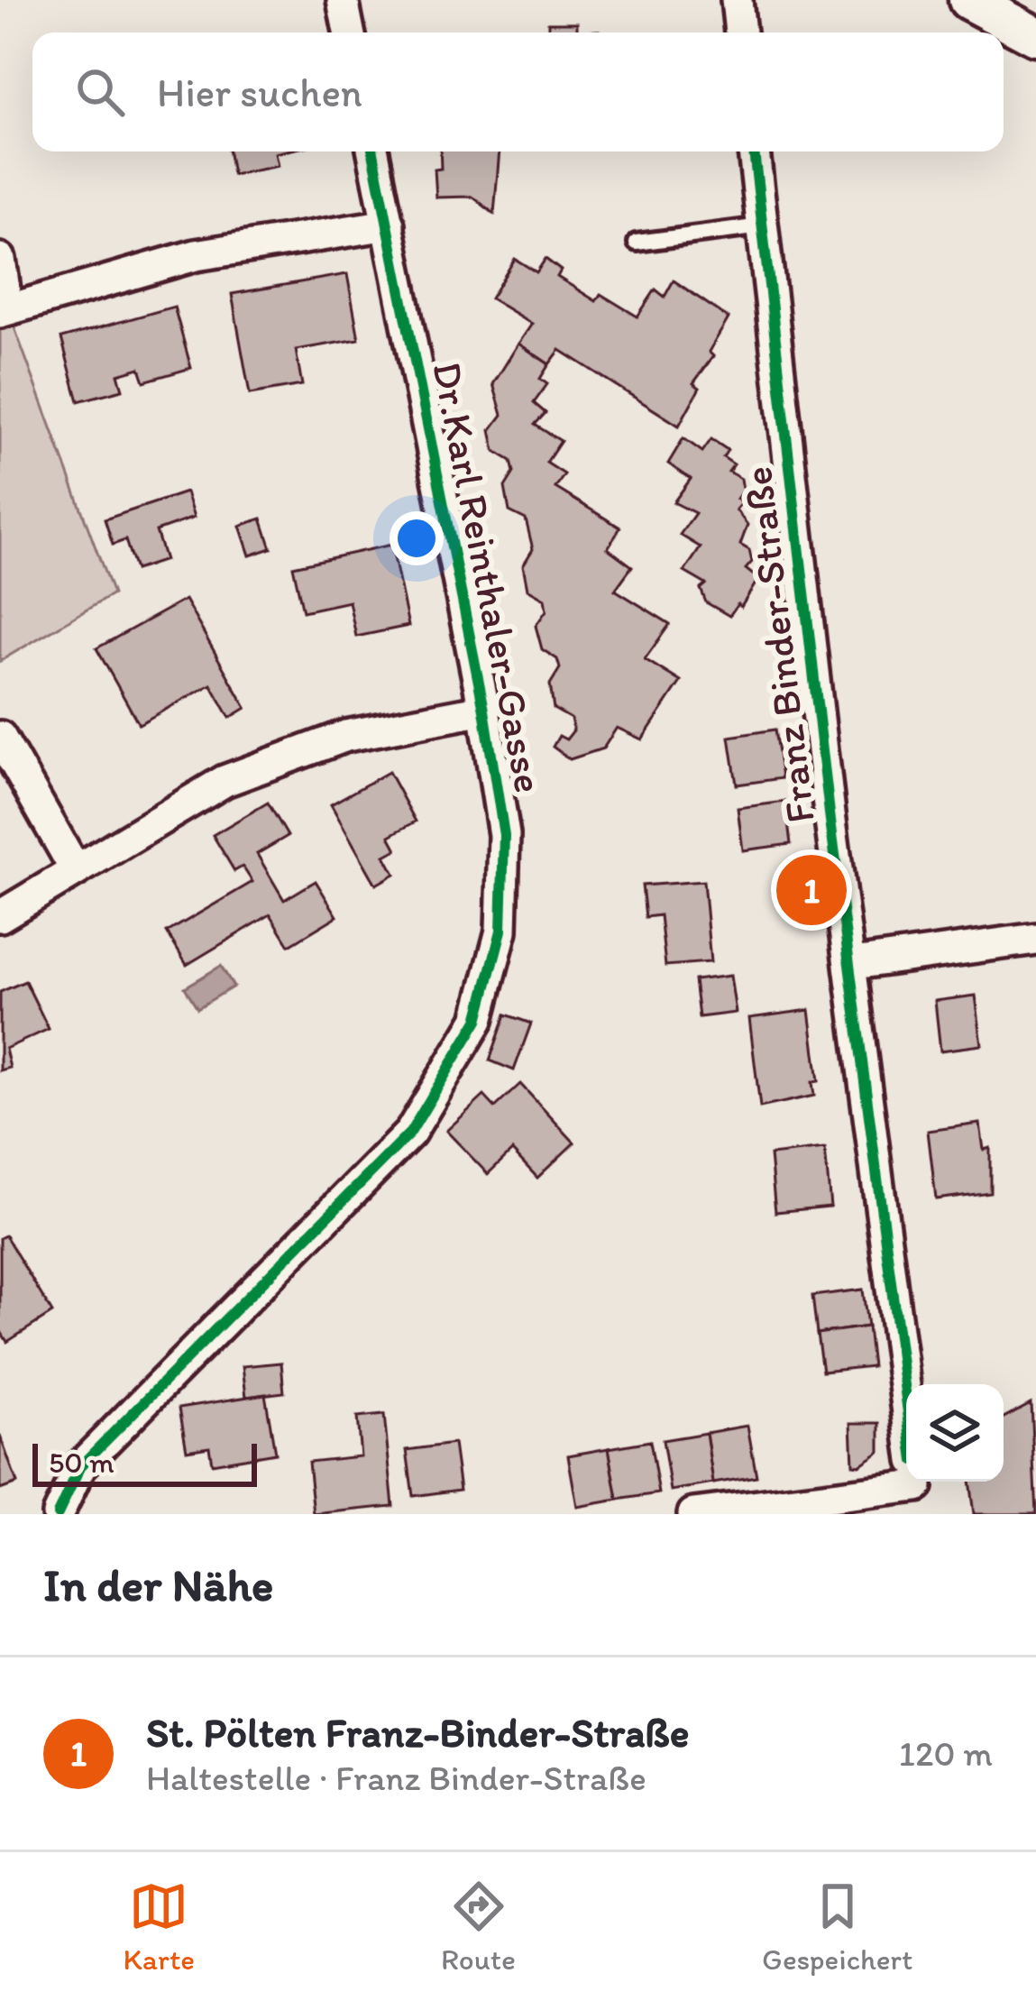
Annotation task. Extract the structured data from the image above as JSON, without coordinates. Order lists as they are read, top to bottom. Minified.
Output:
{"streets":{"street":["Dr.Karl Reinthaler-Gasse","Franz Binder-Straße"]},"scale_bar":"50 m","page":{"search":"Hier suchen","pins":"1","scale":"50 m","heading":"In der Nähe","list":[{"mark":"1","name":"St. Pölten Franz-Binder-Straße","note":"Haltestelle · Franz Binder-Straße","value":"120 m"}],"nav":["Karte","Route","Gespeichert"]}}
